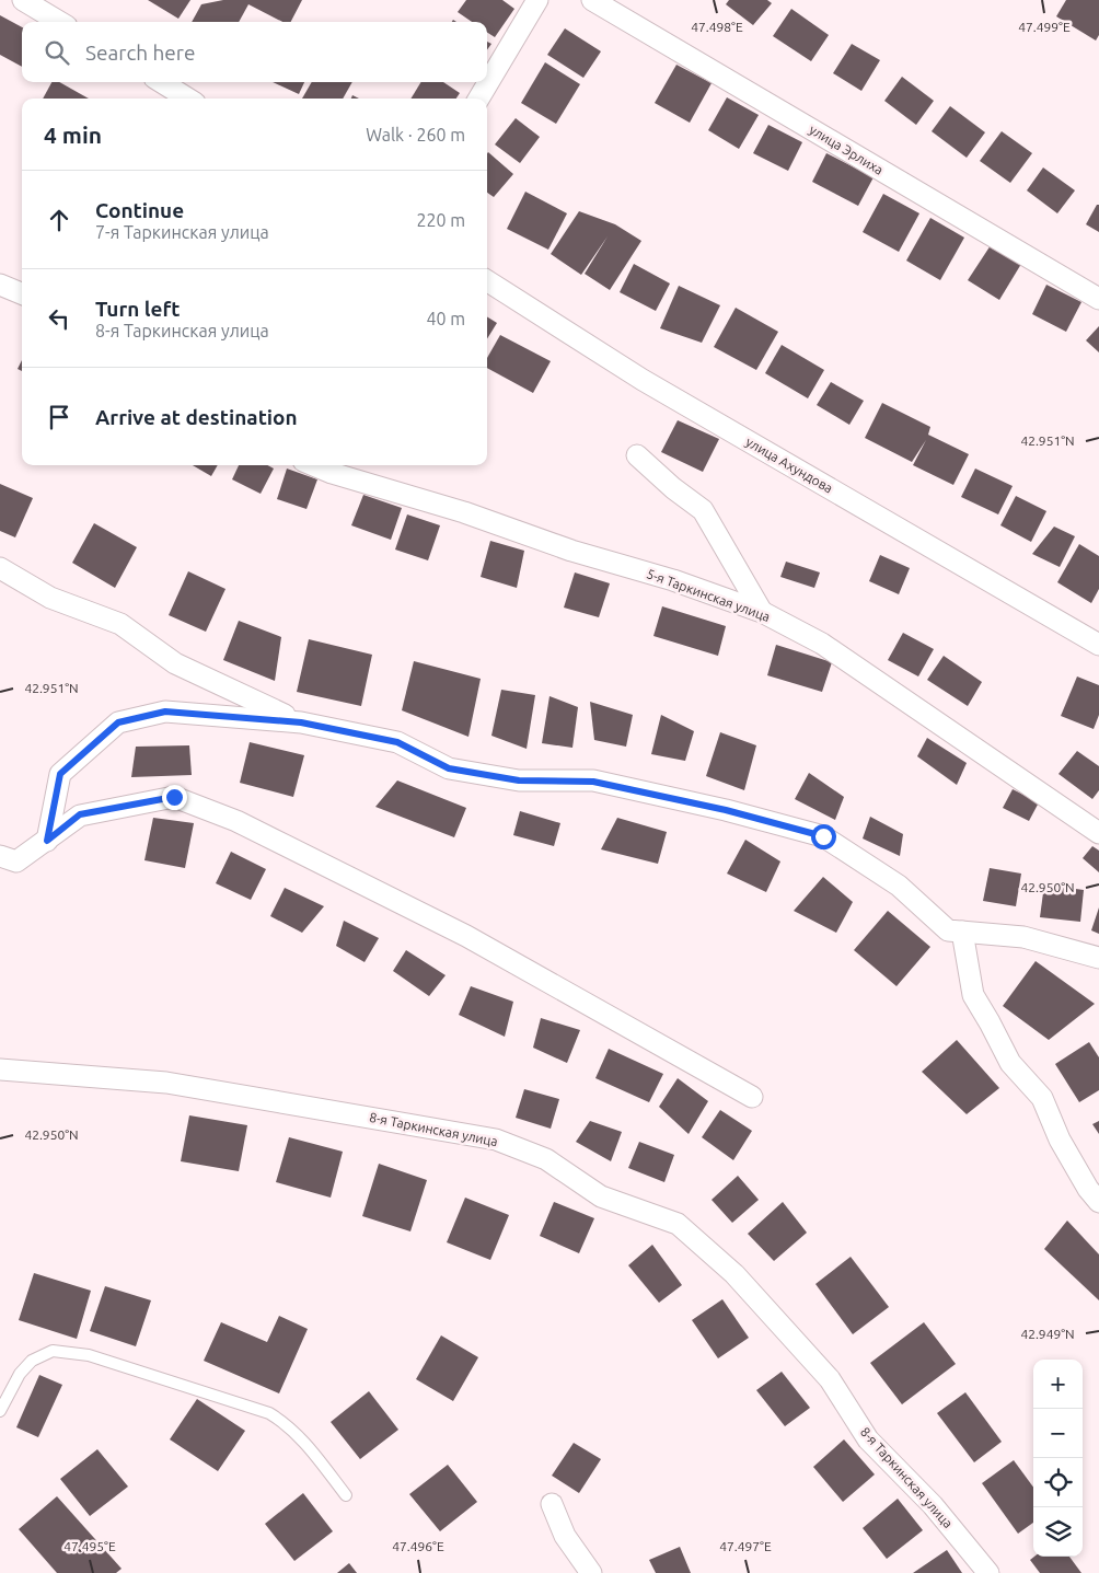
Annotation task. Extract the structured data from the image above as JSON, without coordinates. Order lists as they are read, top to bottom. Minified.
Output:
{"streets":{"street":["улица Эрлиха","улица Ахундова","5-я Таркинская улица","8-я Таркинская улица"]},"page":{"search":"Search here","heading":["4 min","Walk · 260 m"],"list":[["Continue","7-я Таркинская улица","220 m"],["Turn left","8-я Таркинская улица","40 m"],"Arrive at destination"],"map_buttons":["+","−"]},"coordinates":["47.498°E","47.499°E","42.951°N","42.950°N","42.949°N","47.495°E","47.496°E","47.497°E"]}
